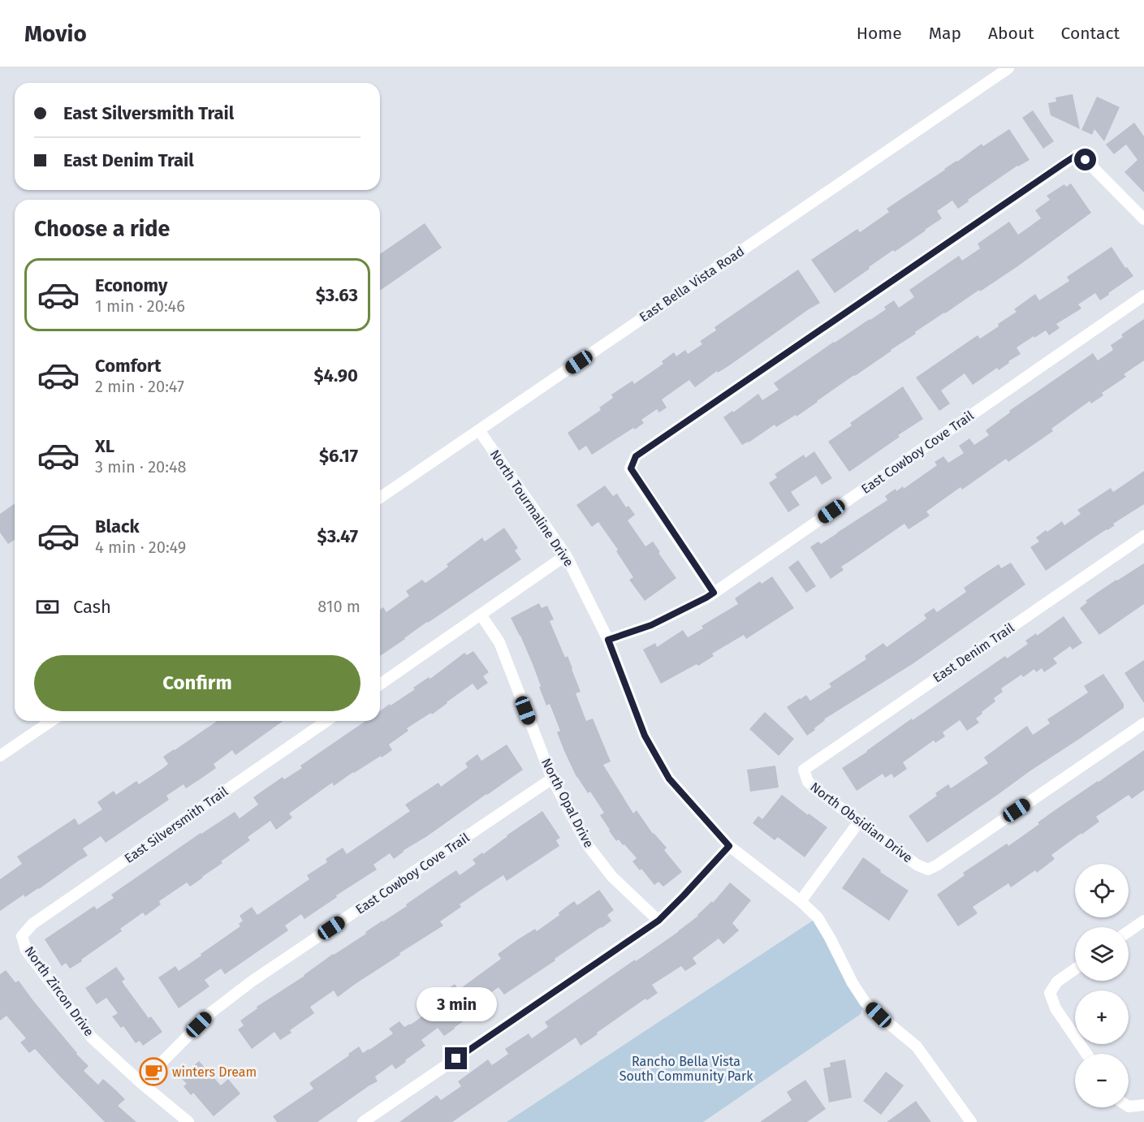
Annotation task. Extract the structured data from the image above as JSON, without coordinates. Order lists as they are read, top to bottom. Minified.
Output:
{"streets":{"street":["East Bella Vista Road","East Cowboy Cove Trail","North Tourmaline Drive","East Denim Trail","North Opal Drive","North Obsidian Drive","East Silversmith Trail","North Zircon Drive"]},"crossings":[["East Bella Vista Road","North Tourmaline Drive"],["East Cowboy Cove Trail","North Tourmaline Drive"],["East Cowboy Cove Trail","North Opal Drive"],["East Cowboy Cove Trail","North Zircon Drive"],["East Denim Trail","North Obsidian Drive"],["East Silversmith Trail","North Zircon Drive"]],"parks":["Rancho Bella Vista South Community Park"],"places":{"cafe":["winters Dream"]},"page":{"header":"Movio","nav":["Home","Map","About","Contact"],"banner":["East Silversmith Trail","East Denim Trail"],"heading":"Choose a ride","list":[{"name":"Economy","note":"1 min · 20:46","value":"$3.63"},{"name":"Comfort","note":"2 min · 20:47","value":"$4.90"},{"name":"XL","note":"3 min · 20:48","value":"$6.17"},{"name":"Black","note":"4 min · 20:49","value":"$3.47"}],"pay":["Cash","810 m"],"buttons":"Confirm","map_buttons":["+","−"],"bubble":"3 min"}}
